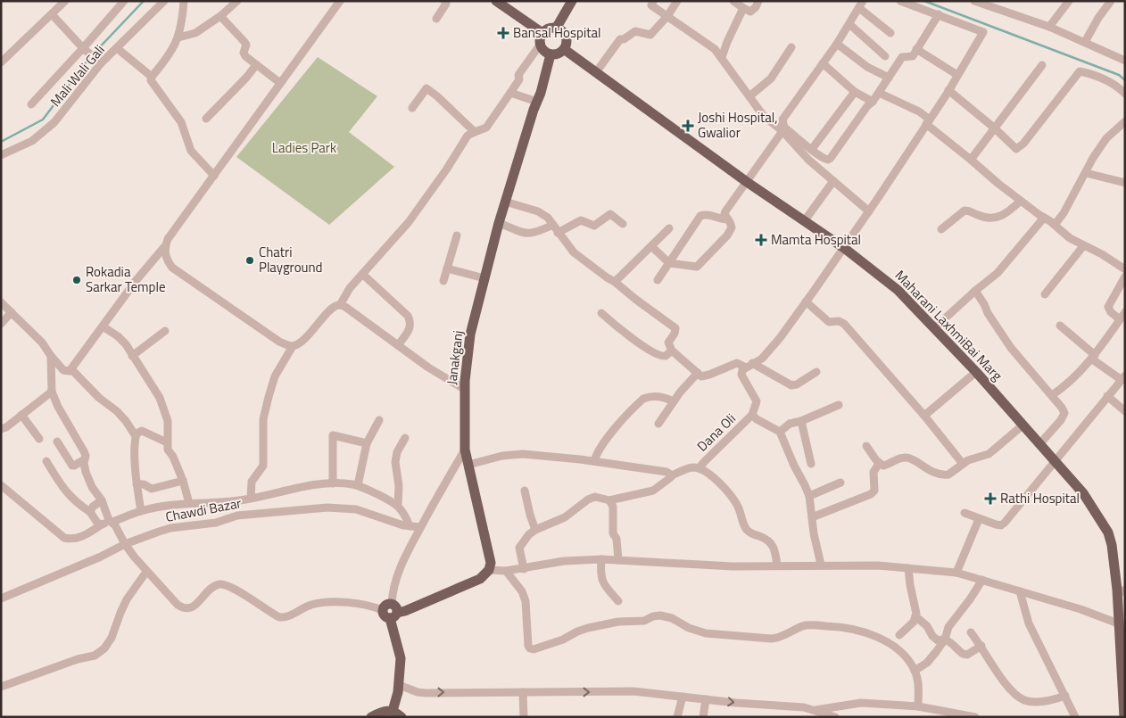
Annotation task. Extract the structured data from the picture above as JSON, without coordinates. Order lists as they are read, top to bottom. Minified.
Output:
{"streets":{"main road":["Maharani LaxhmiBai Marg","Janakganj"],"street":["Mali Wali Gali","Dana Oli","Chawdi Bazar"]},"crossings":[["Maharani LaxhmiBai Marg","Janakganj"]],"parks":["Ladies Park"],"places":{"health":["Bansal Hospital","Joshi Hospital, Gwalior","Mamta Hospital","Rathi Hospital"],"other":["Chatri Playground","Rokadia Sarkar Temple"]}}
